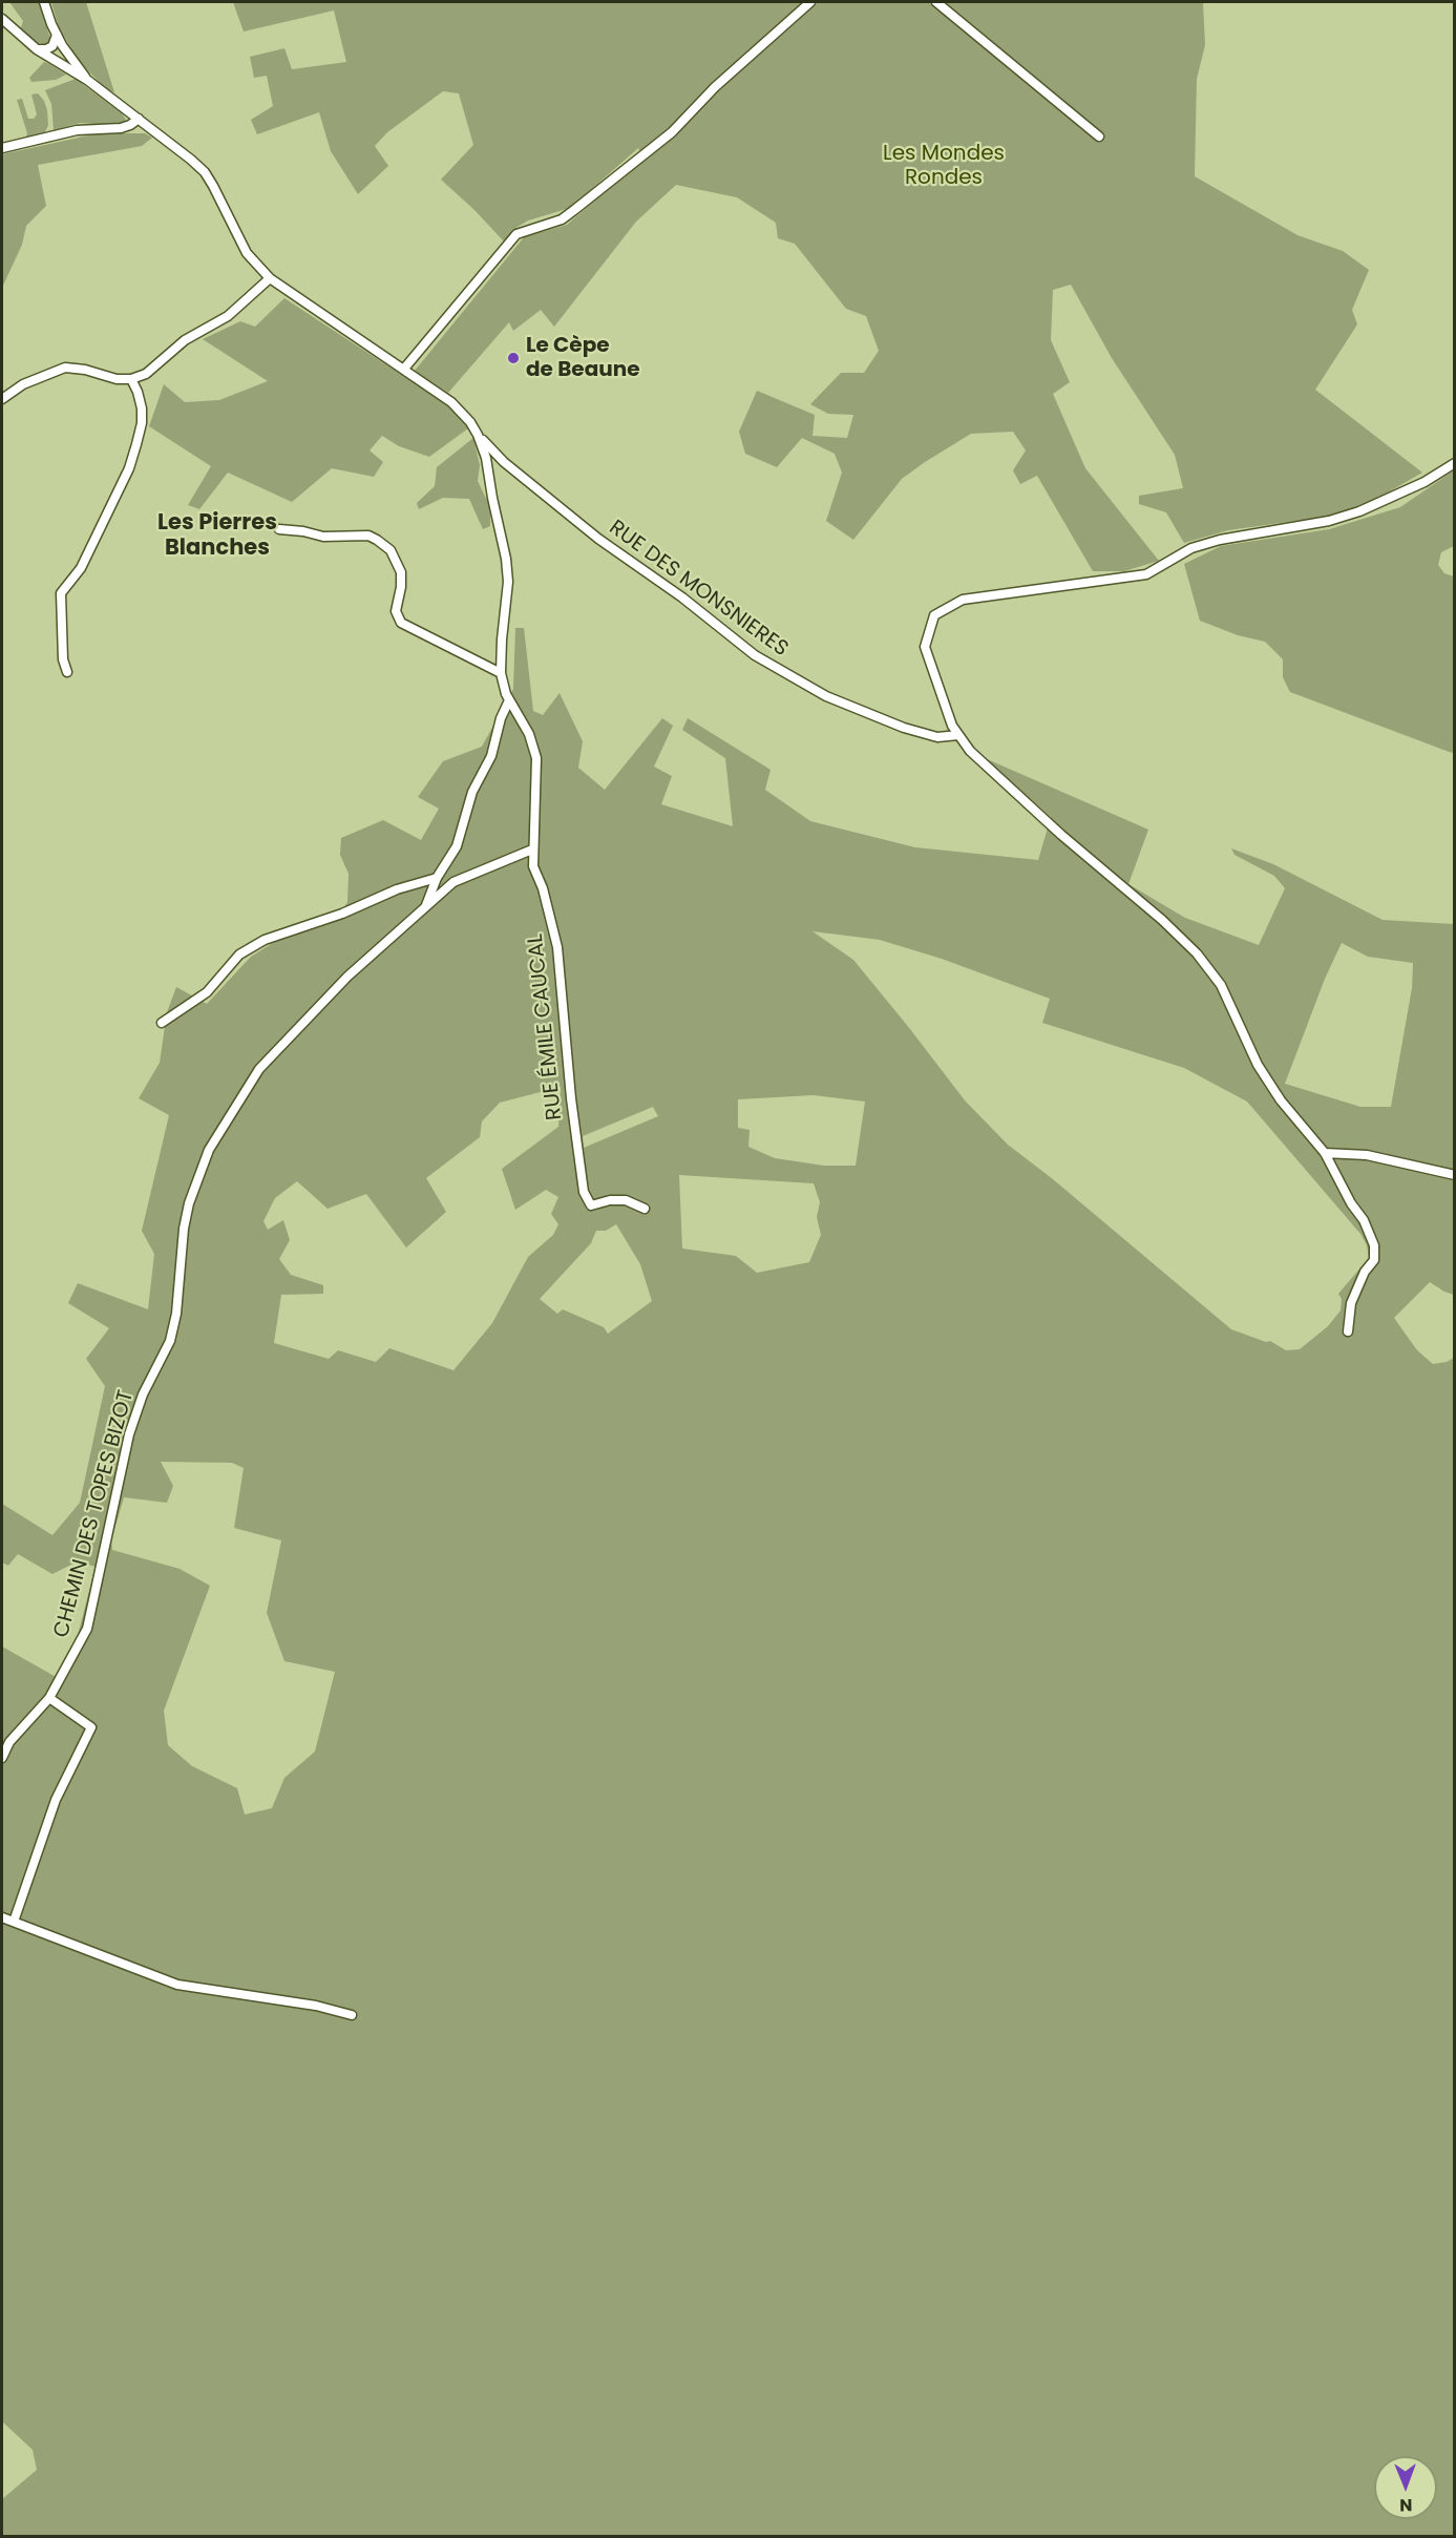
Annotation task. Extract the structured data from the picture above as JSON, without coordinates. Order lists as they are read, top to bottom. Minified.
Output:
{"streets":{"street":["RUE DES MONSNIERES","RUE ÉMILE CAUCAL","CHEMIN DES TOPES BIZOT"]},"crossings":[["RUE DES MONSNIERES","RUE ÉMILE CAUCAL"],["RUE ÉMILE CAUCAL","CHEMIN DES TOPES BIZOT"]],"districts":["Les Pierres Blanches"],"parks":["Les Mondes Rondes"],"places":["Le Cèpe de Beaune"],"north":"bottom"}
